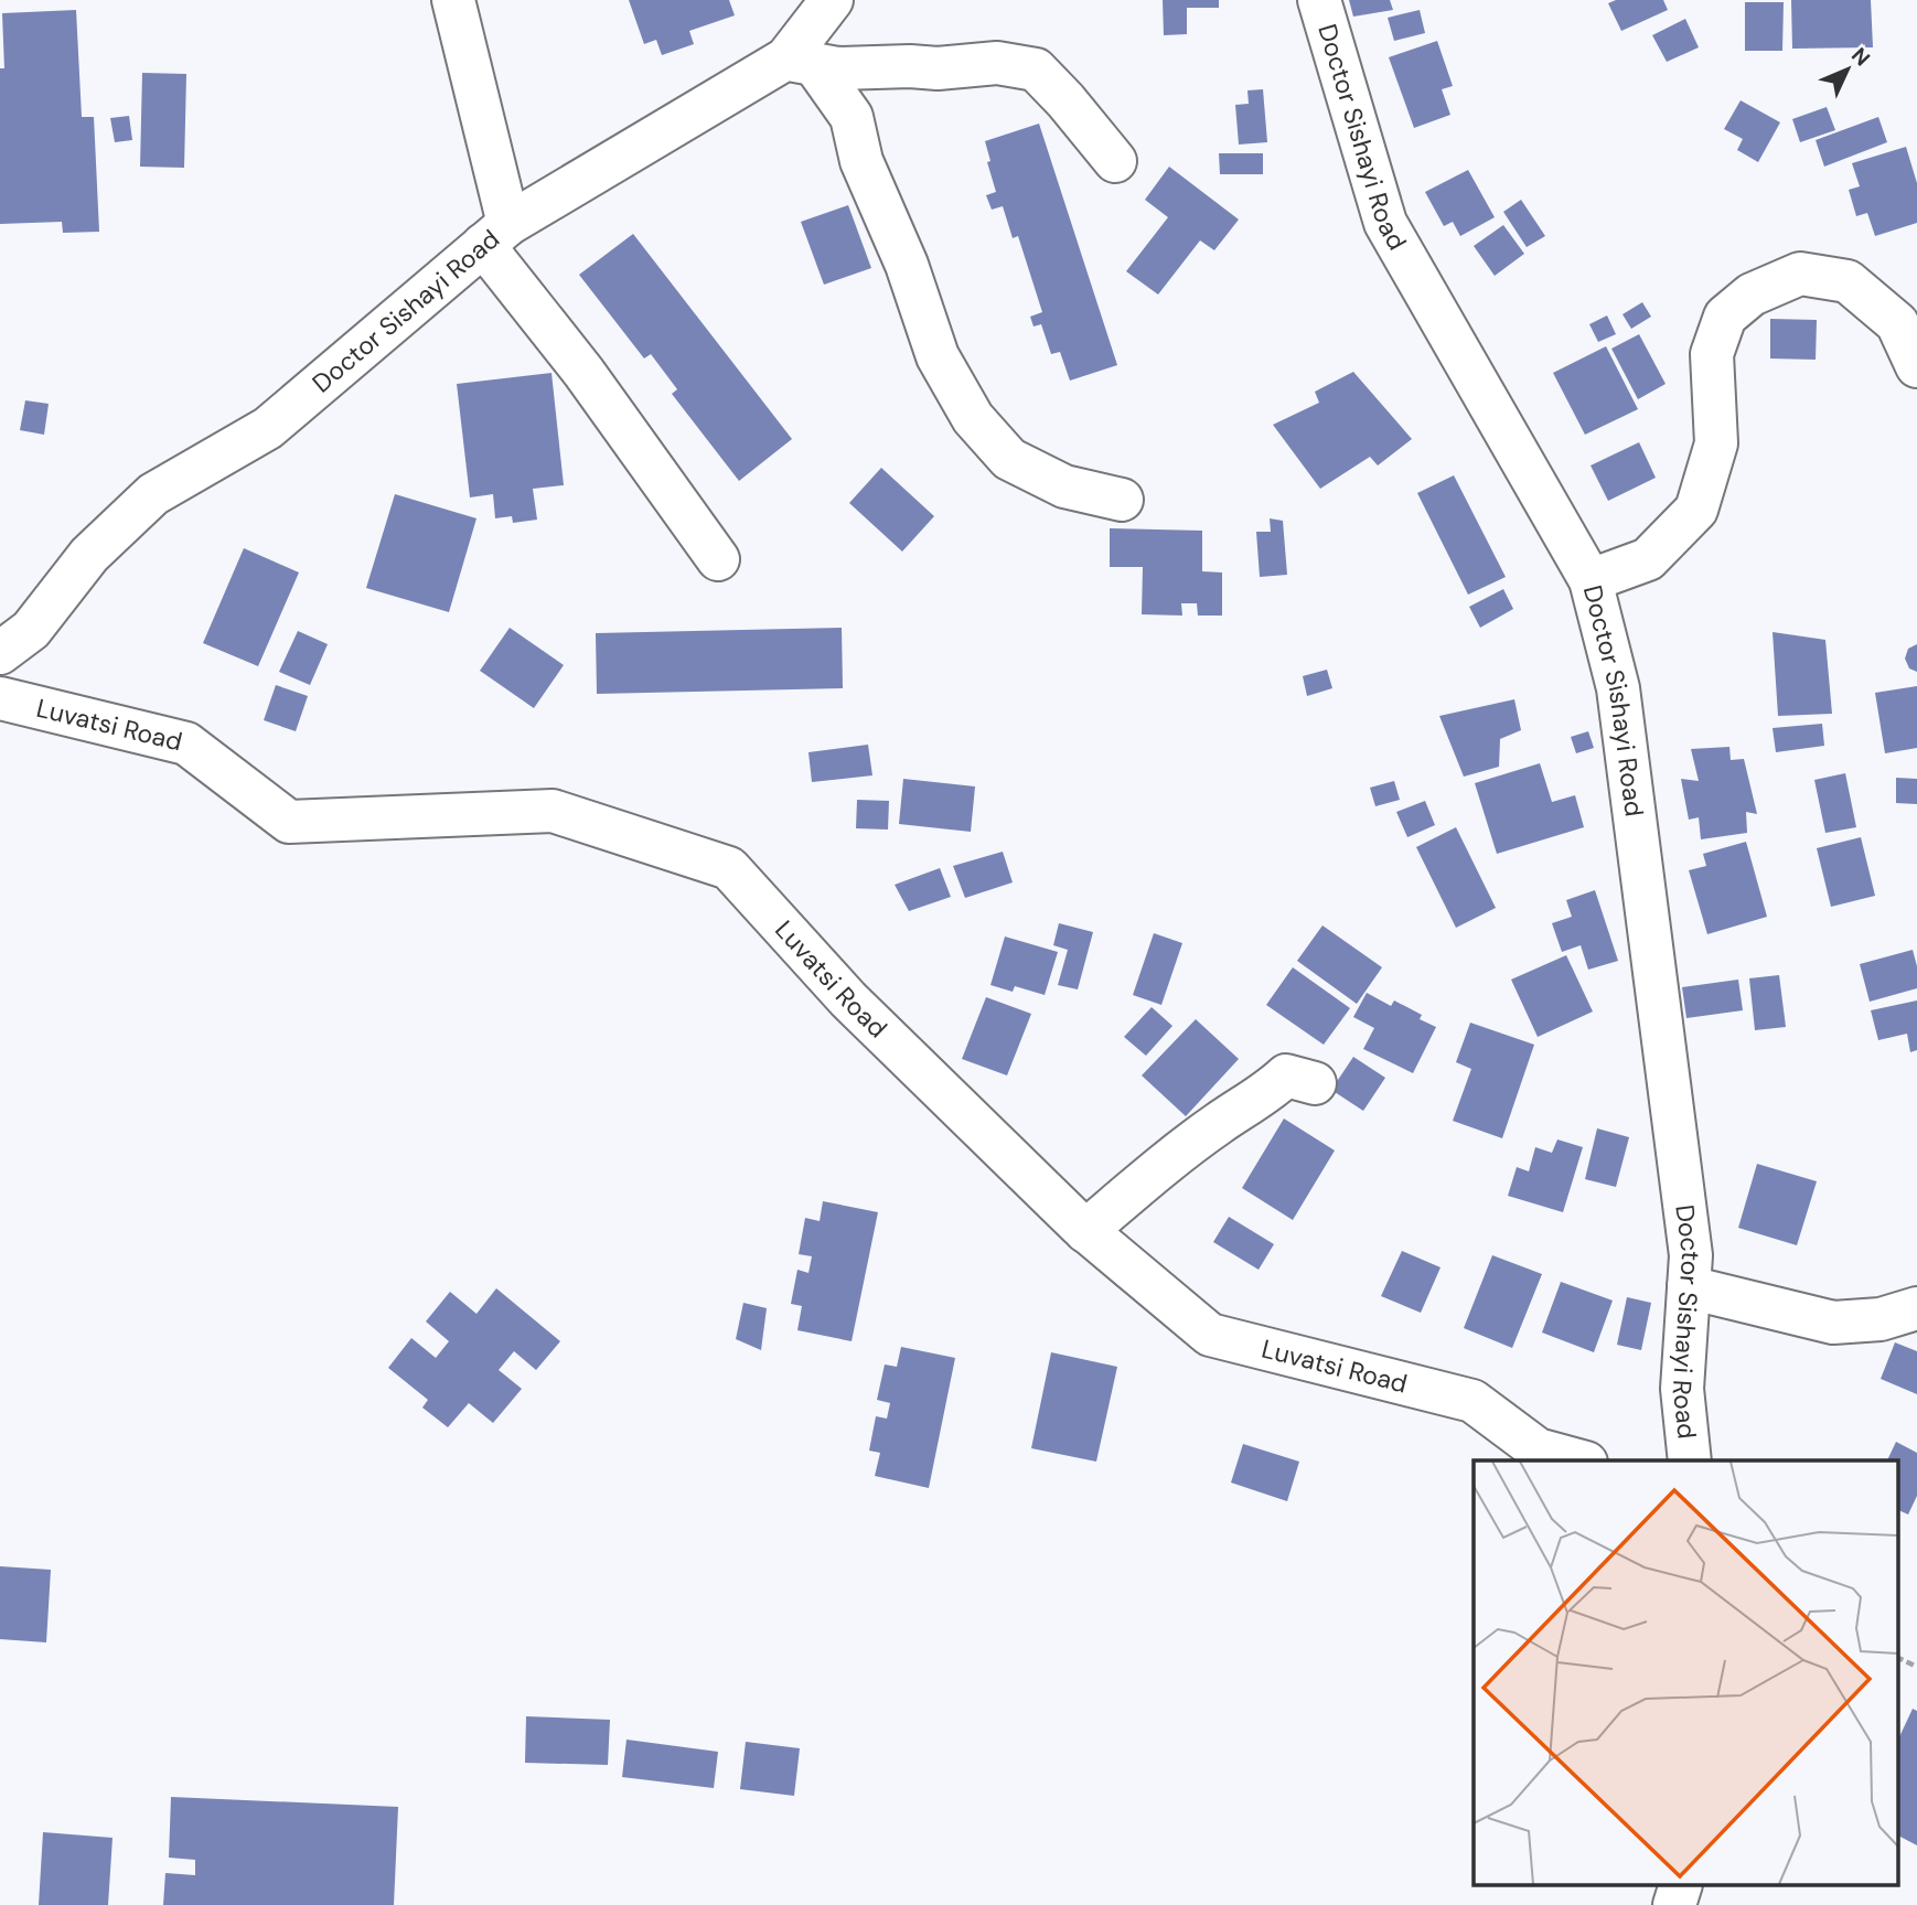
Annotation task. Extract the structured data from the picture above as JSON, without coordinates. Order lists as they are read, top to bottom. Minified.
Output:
{"streets":{"street":["Doctor Sishayi Road","Luvatsi Road"]},"north":"top right"}
